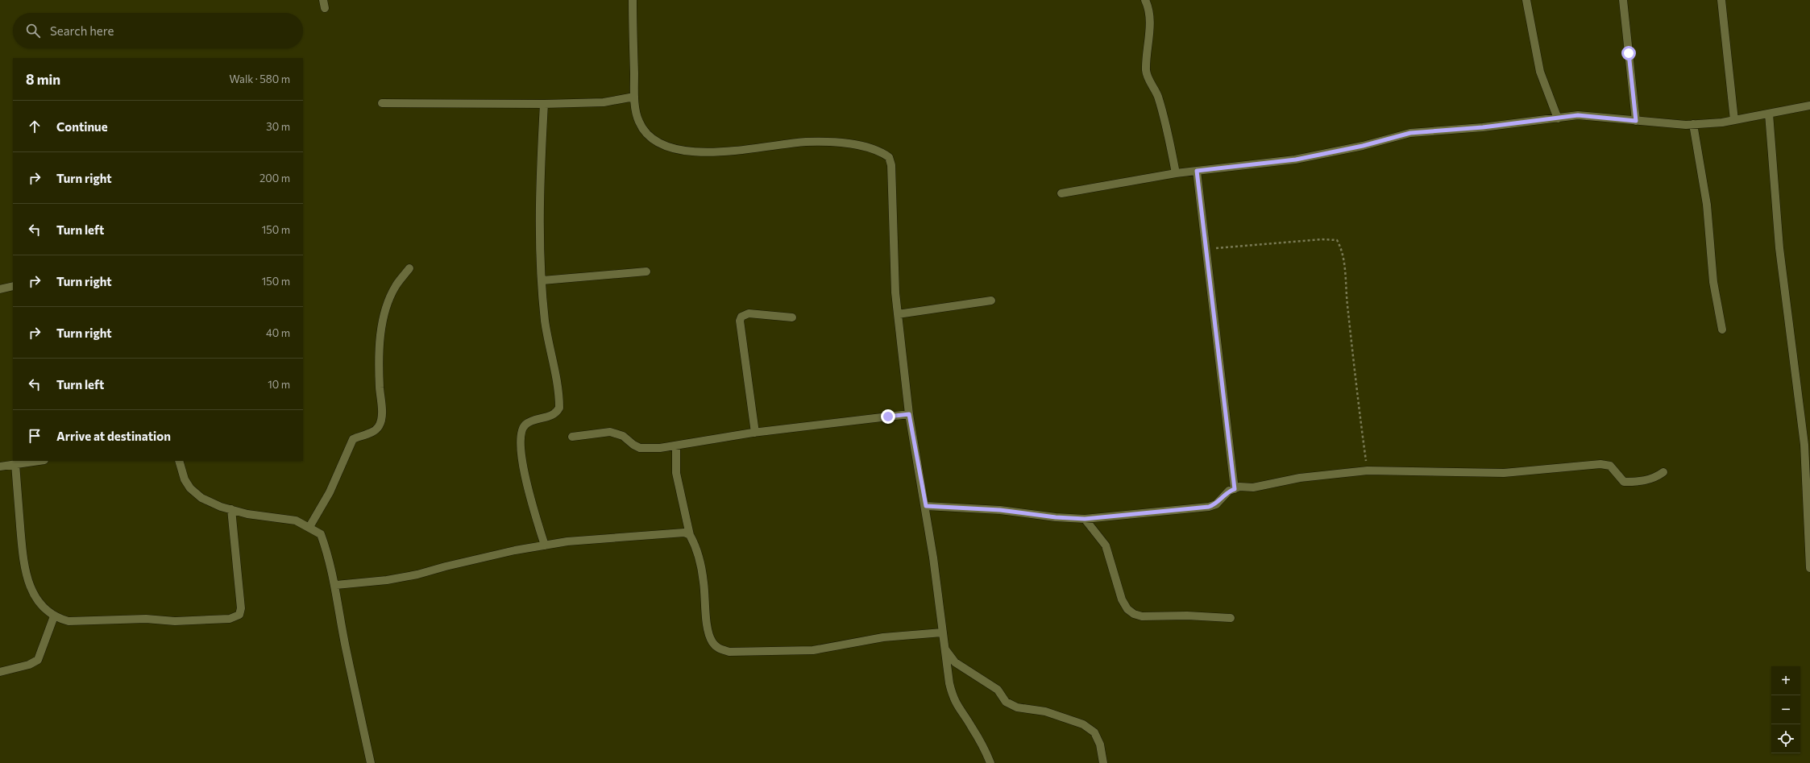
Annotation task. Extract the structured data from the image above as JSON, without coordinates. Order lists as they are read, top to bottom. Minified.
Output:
{"page":{"search":"Search here","heading":["8 min","Walk · 580 m"],"list":[["Continue","30 m"],["Turn right","200 m"],["Turn left","150 m"],["Turn right","150 m"],["Turn right","40 m"],["Turn left","10 m"],"Arrive at destination"],"map_buttons":["+","−"]}}
